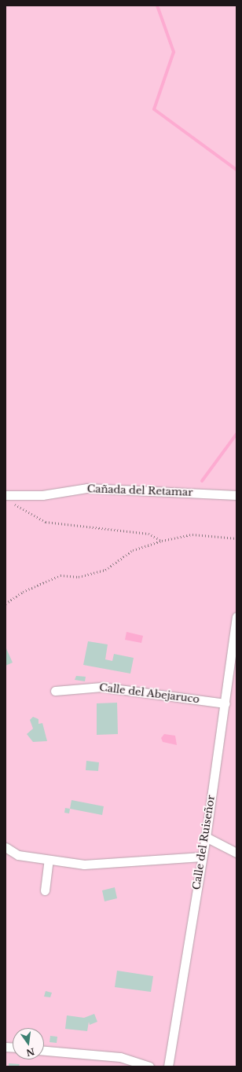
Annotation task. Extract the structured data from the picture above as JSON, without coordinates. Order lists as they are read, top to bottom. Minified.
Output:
{"streets":{"street":["Cañada del Retamar","Calle del Abejaruco","Calle del Ruiseñor"]},"crossings":[["Calle del Abejaruco","Calle del Ruiseñor"]],"north":"bottom"}
